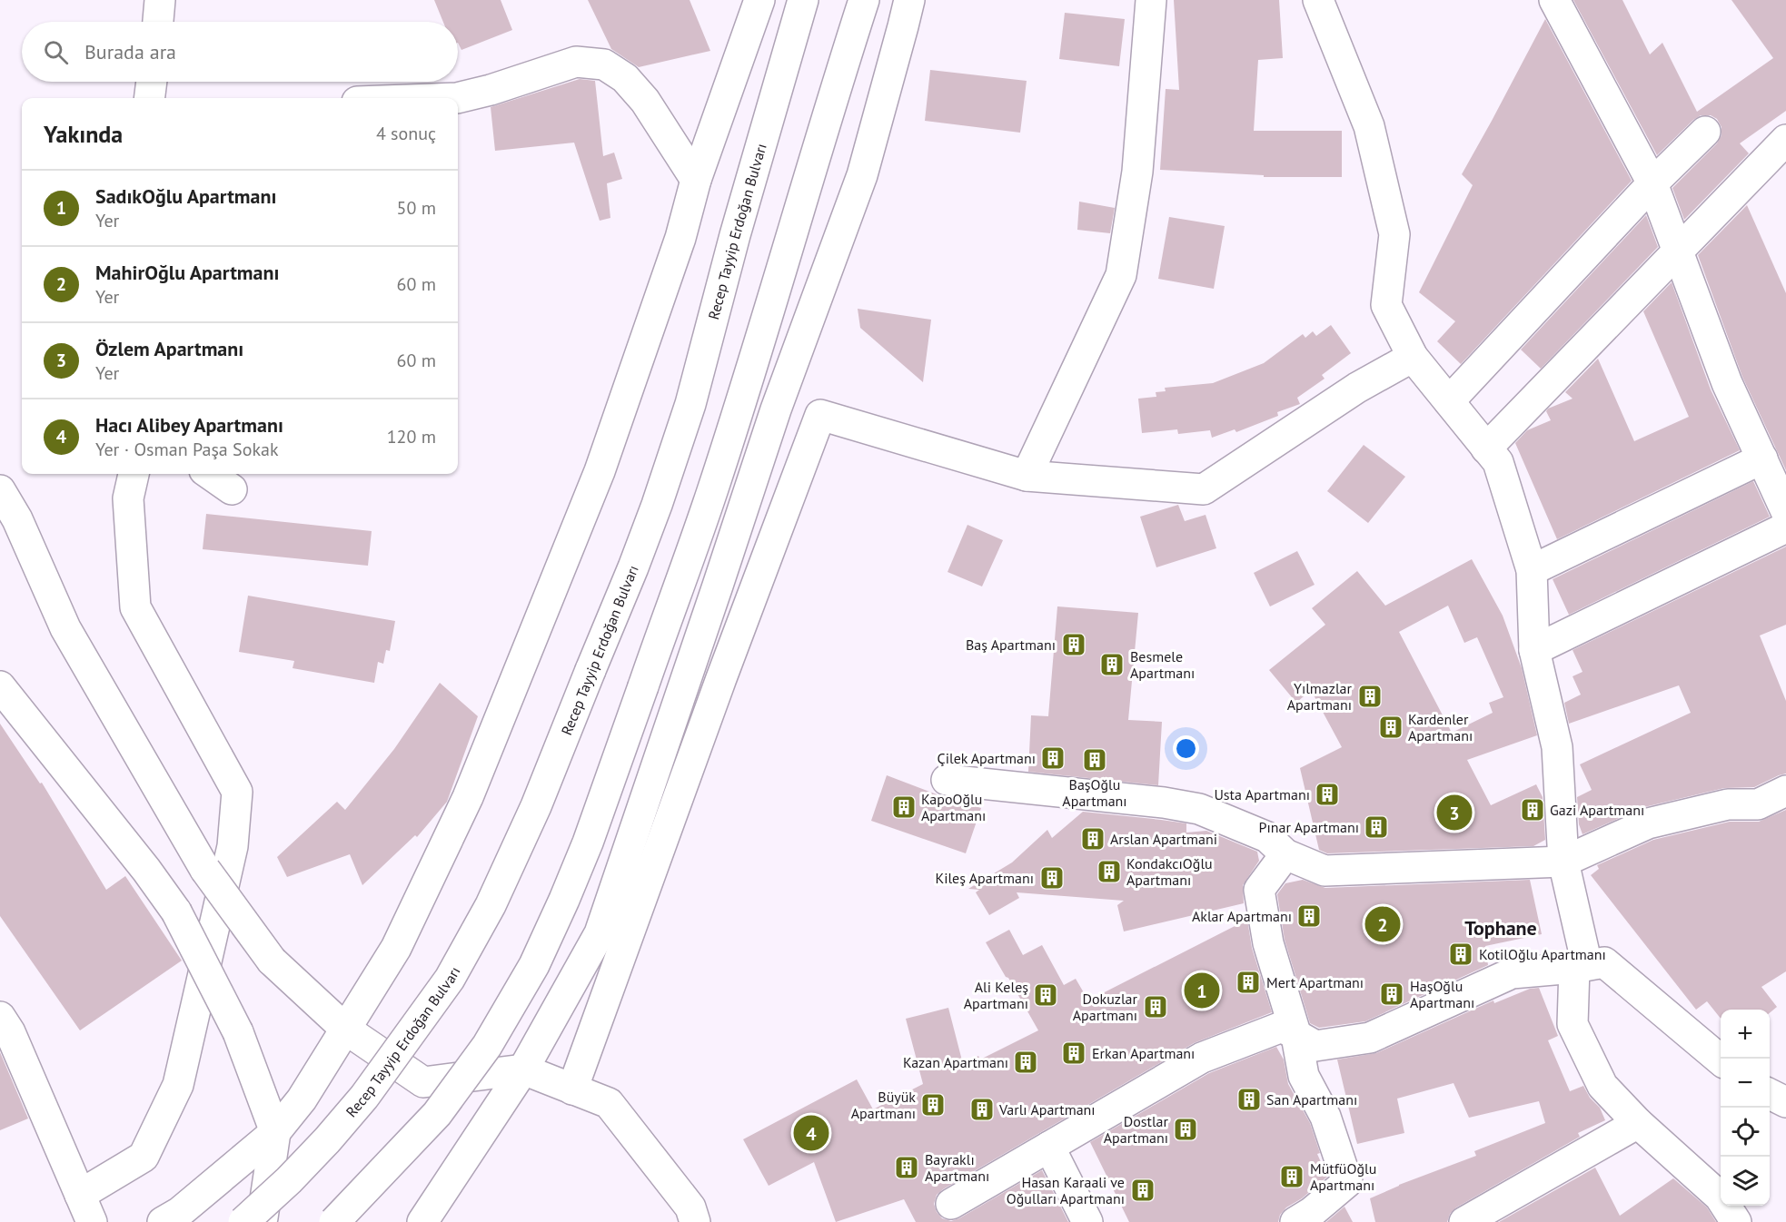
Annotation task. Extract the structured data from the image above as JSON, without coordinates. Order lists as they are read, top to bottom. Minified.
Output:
{"streets":{"street":["Recep Tayyip Erdoğan Bulvarı"]},"districts":["Tophane"],"places":{"building":["Baş Apartmanı","Besmele Apartmanı","Yılmazlar Apartmanı","Kardenler Apartmanı","Çilek Apartmanı","BaşOğlu Apartmanı","Usta Apartmanı","KapoOğlu Apartmanı","Gazi Apartmanı","Pınar Apartmanı","Arslan Apartmani","KondakcıOğlu Apartmanı","Kileş Apartmanı","Aklar Apartmanı","KotilOğlu Apartmanı","Mert Apartmanı","HaşOğlu Apartmanı","Ali Keleş Apartmanı","Dokuzlar Apartmanı","Erkan Apartmanı","Kazan Apartmanı","San Apartmanı","Büyük Apartmanı","Varlı Apartmanı","Dostlar Apartmanı","Bayraklı Apartmanı","MütfüOğlu Apartmanı","Hasan Karaali ve Oğulları Apartmanı"]},"page":{"search":"Burada ara","heading":["Yakında","4 sonuç"],"list":[{"mark":"1","name":"SadıkOğlu Apartmanı","note":"Yer","value":"50 m"},{"mark":"2","name":"MahirOğlu Apartmanı","note":"Yer","value":"60 m"},{"mark":"3","name":"Özlem Apartmanı","note":"Yer","value":"60 m"},{"mark":"4","name":"Hacı Alibey Apartmanı","note":"Yer · Osman Paşa Sokak","value":"120 m"}],"pins":["3","2","1","4"],"map_buttons":["+","−"]}}
